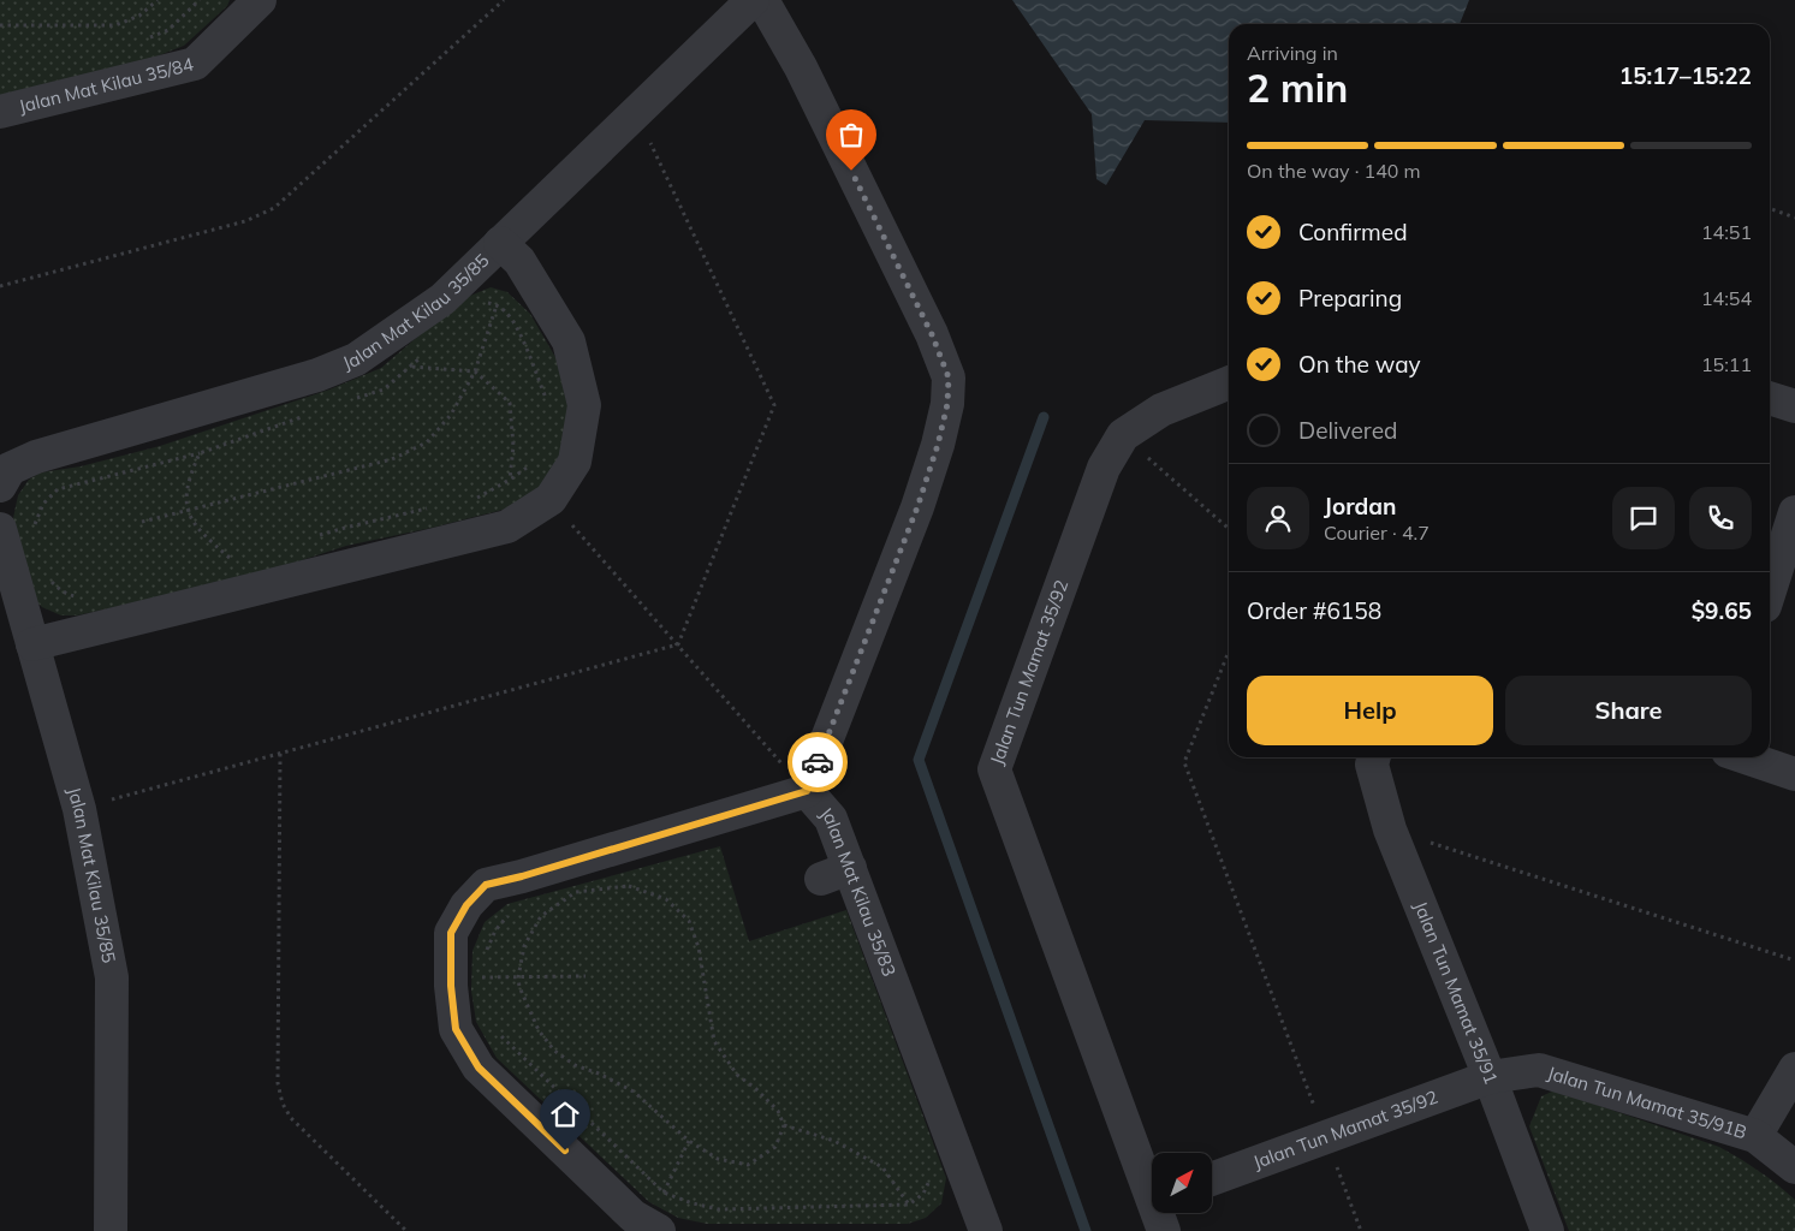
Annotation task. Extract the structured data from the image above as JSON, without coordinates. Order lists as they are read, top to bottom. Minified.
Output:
{"streets":{"street":["Jalan Mat Kilau 35/84","Jalan Mat Kilau 35/85","Jalan Tun Mamat 35/92","Jalan Mat Kilau 35/83","Jalan Tun Mamat 35/91","Jalan Tun Mamat 35/91B"]},"crossings":[["Jalan Tun Mamat 35/92","Jalan Tun Mamat 35/91"],["Jalan Tun Mamat 35/92","Jalan Tun Mamat 35/91B"],["Jalan Tun Mamat 35/91","Jalan Tun Mamat 35/91B"]],"north":"top right","page":{"heading":["2 min","Arriving in","15:17–15:22"],"panel":["Jordan","Courier · 4.7","Order #6158","$9.65"],"bar":"On the way · 140 m","list":[["Confirmed","14:51"],["Preparing","14:54"],["On the way","15:11"],"Delivered"],"buttons":["Help","Share"]}}
